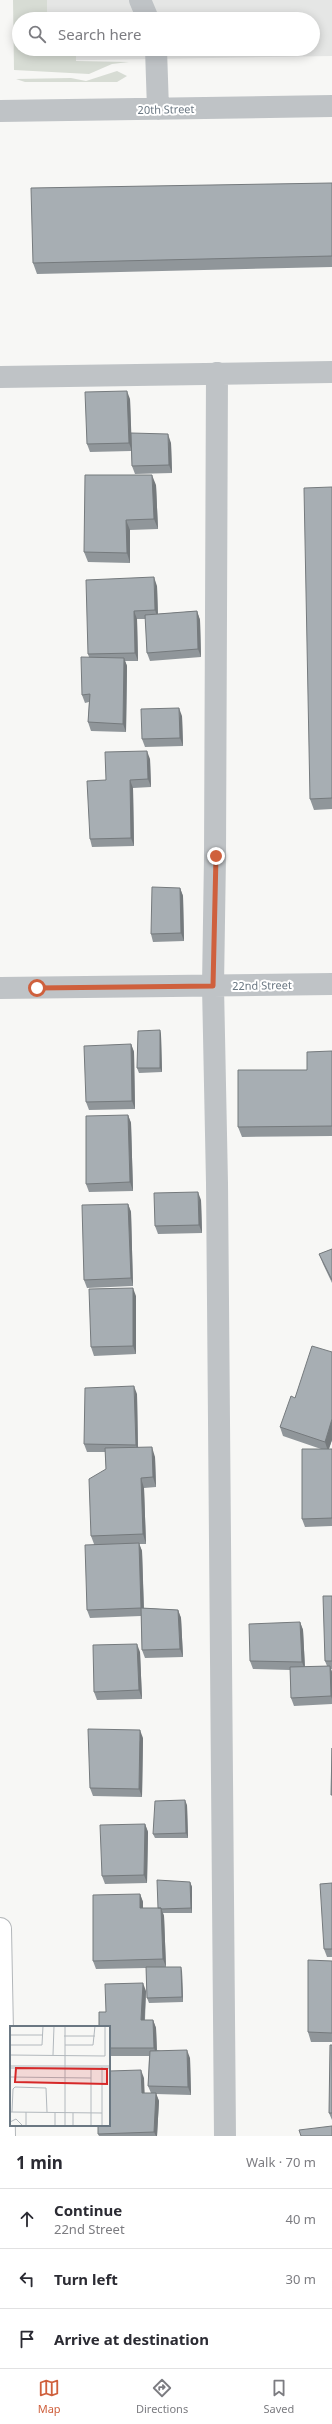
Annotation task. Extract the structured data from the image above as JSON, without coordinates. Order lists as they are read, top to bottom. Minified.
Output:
{"streets":{"street":["20th Street","22nd Street"]},"page":{"search":"Search here","heading":["1 min","Walk · 70 m"],"list":[["Continue","22nd Street","40 m"],["Turn left","30 m"],"Arrive at destination"],"nav":["Map","Directions","Saved"]}}
